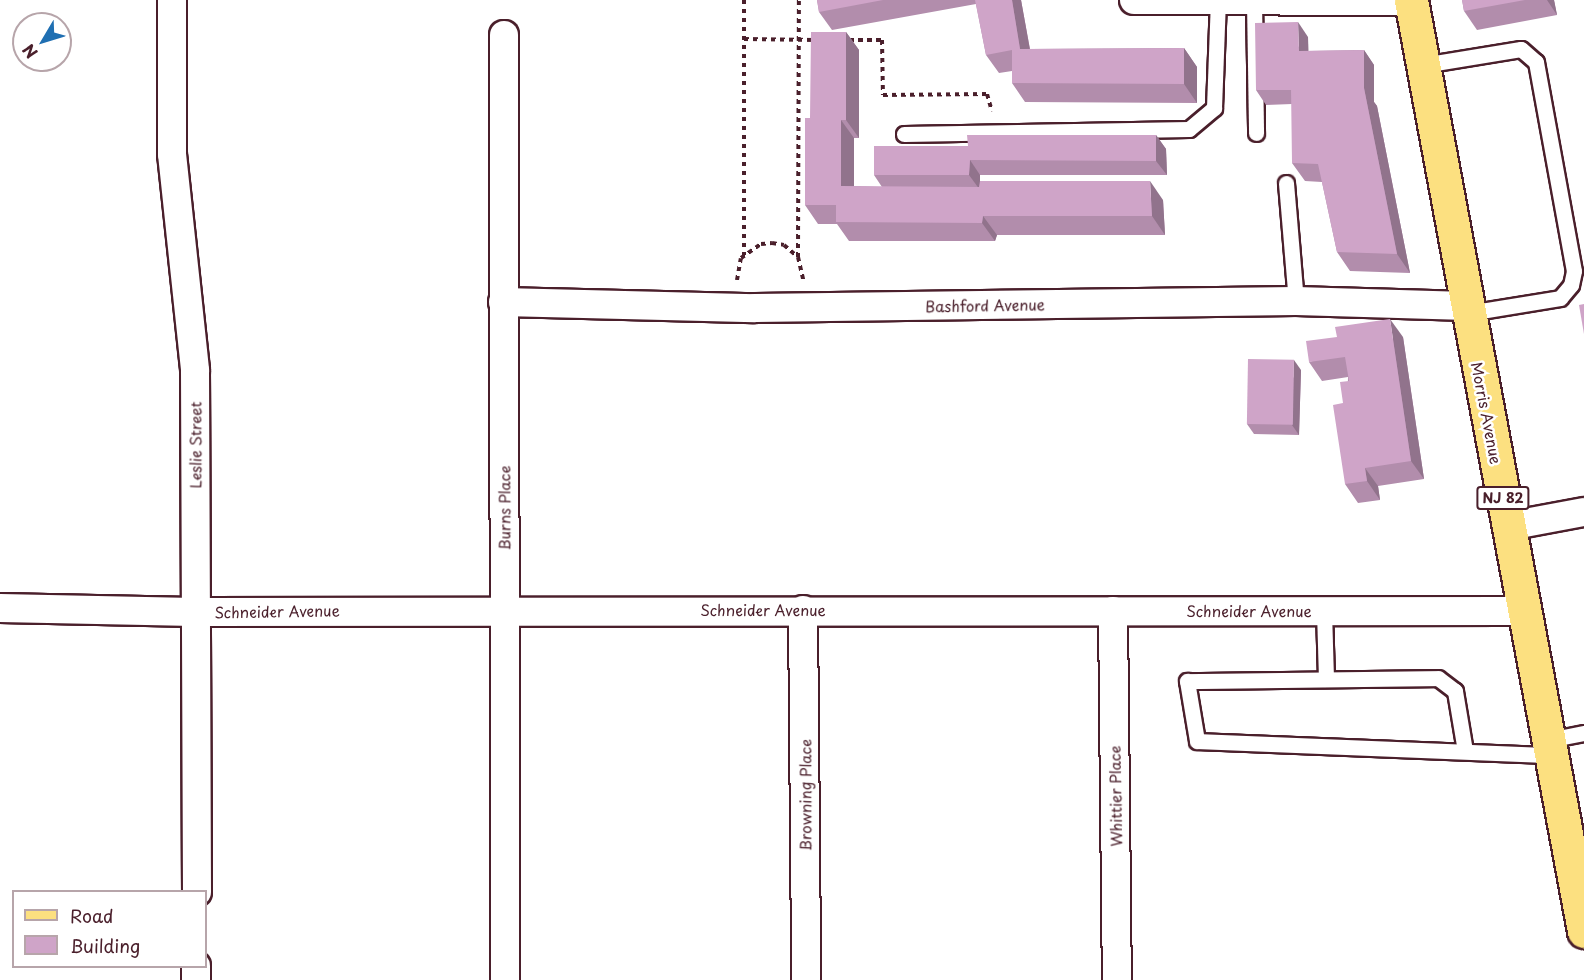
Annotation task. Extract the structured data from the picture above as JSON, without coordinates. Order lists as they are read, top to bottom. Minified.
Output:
{"streets":{"main road":["Morris Avenue","NJ 82"],"street":["Bashford Avenue","Leslie Street","Burns Place","Schneider Avenue","Browning Place","Whittier Place"]},"crossings":[["Bashford Avenue","Morris Avenue"],["Bashford Avenue","Burns Place"],["Morris Avenue","Schneider Avenue"],["Leslie Street","Schneider Avenue"],["Burns Place","Schneider Avenue"],["Schneider Avenue","Browning Place"],["Schneider Avenue","Whittier Place"]],"legend":["Road","Building"],"north":"bottom left"}
